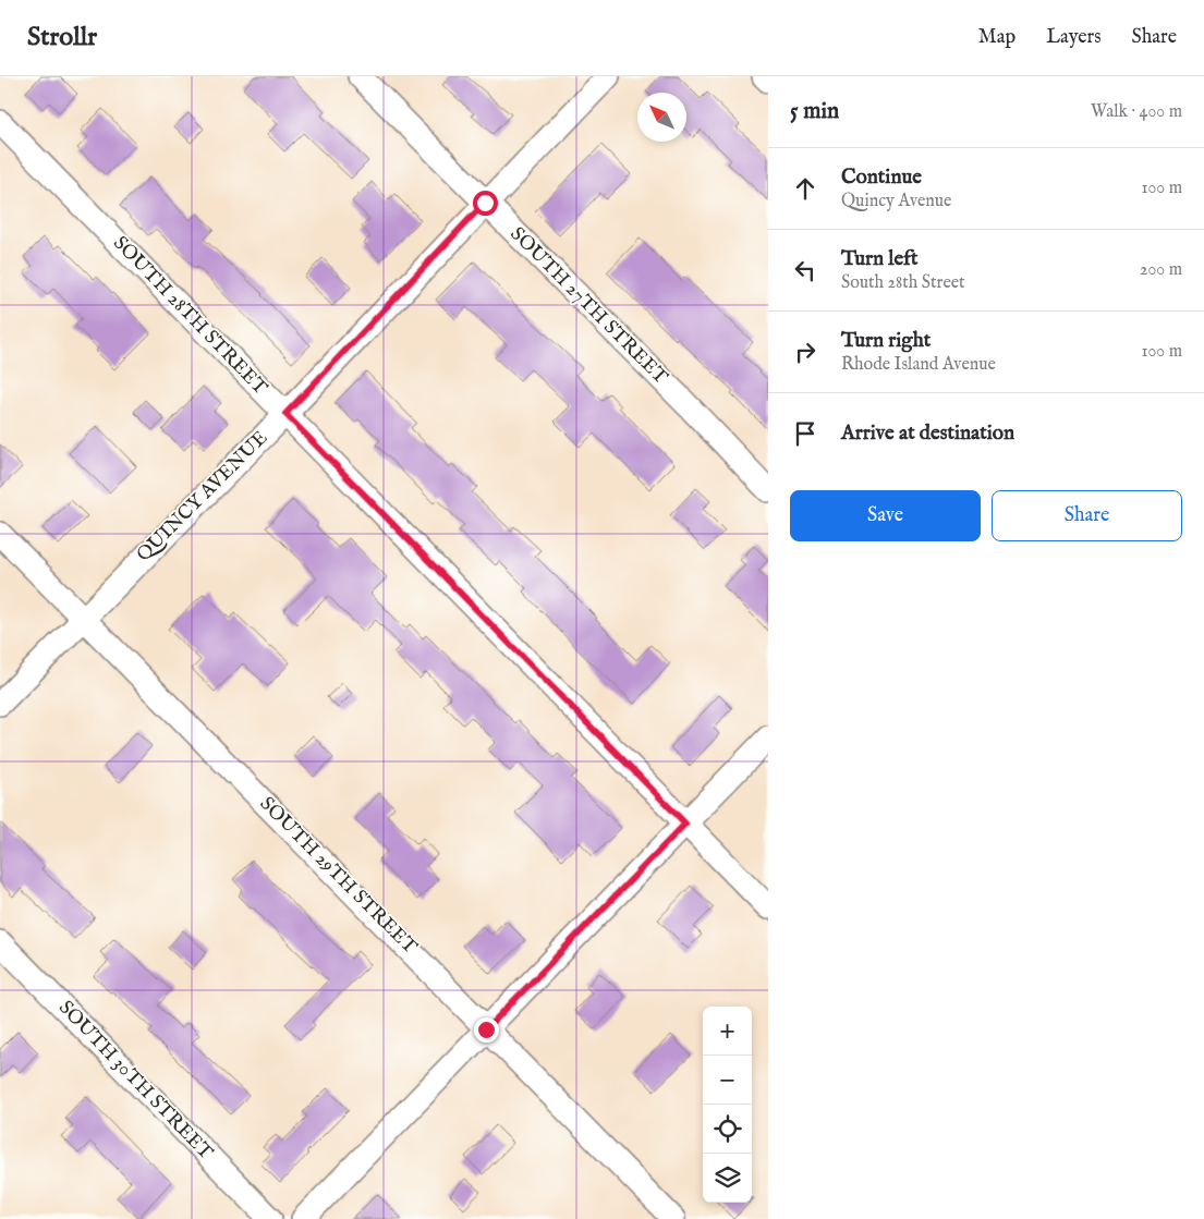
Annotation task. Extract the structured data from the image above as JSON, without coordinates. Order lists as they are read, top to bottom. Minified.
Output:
{"streets":{"street":["SOUTH 27TH STREET","SOUTH 28TH STREET","QUINCY AVENUE","SOUTH 29TH STREET","SOUTH 30TH STREET"]},"crossings":[["SOUTH 27TH STREET","QUINCY AVENUE"],["SOUTH 28TH STREET","QUINCY AVENUE"],["QUINCY AVENUE","SOUTH 29TH STREET"]],"north":"top left","page":{"header":"Strollr","nav":["Map","Layers","Share"],"heading":["5 min","Walk · 400 m"],"list":[["Continue","Quincy Avenue","100 m"],["Turn left","South 28th Street","200 m"],["Turn right","Rhode Island Avenue","100 m"],"Arrive at destination"],"buttons":["Save","Share"],"map_buttons":["+","−"]}}
